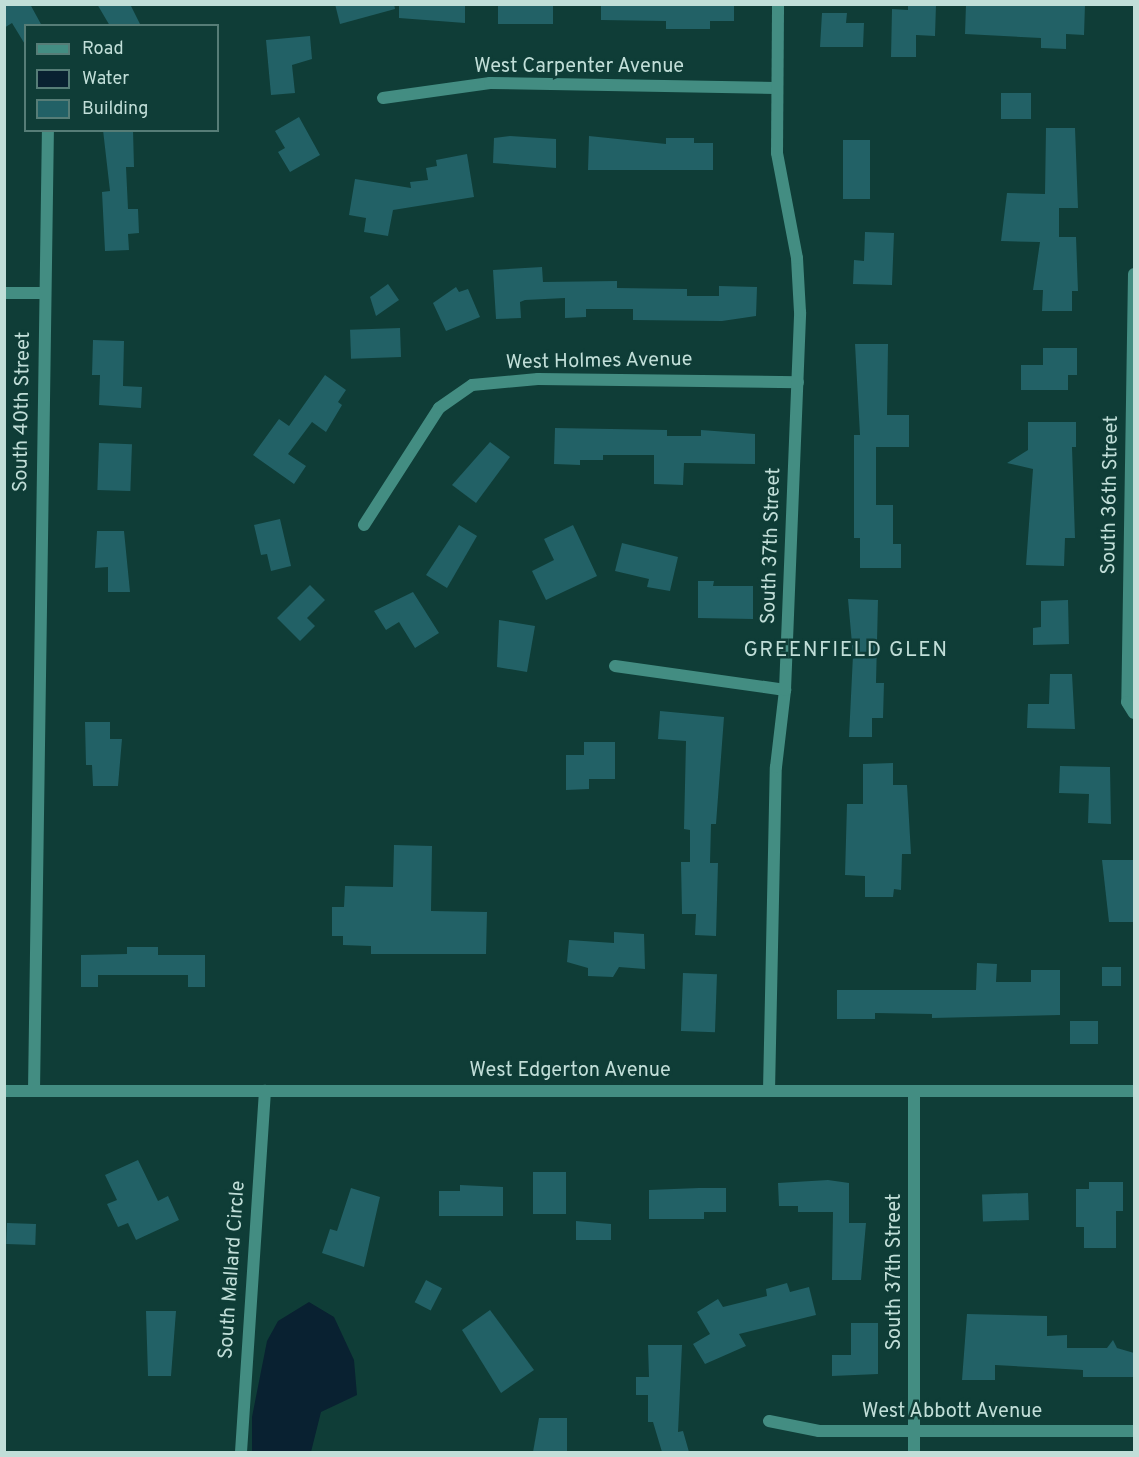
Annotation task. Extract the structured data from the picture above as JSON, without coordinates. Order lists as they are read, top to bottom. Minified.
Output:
{"streets":{"street":["West Carpenter Avenue","West Holmes Avenue","South 40th Street","South 36th Street","South 37th Street","West Edgerton Avenue","South Mallard Circle","West Abbott Avenue"]},"crossings":[["West Carpenter Avenue","South 37th Street"],["West Holmes Avenue","South 37th Street"],["South 40th Street","West Edgerton Avenue"],["South 37th Street","West Edgerton Avenue"],["South 37th Street","West Abbott Avenue"],["West Edgerton Avenue","South Mallard Circle"]],"districts":["GREENFIELD GLEN"],"legend":["Road","Water","Building"]}
